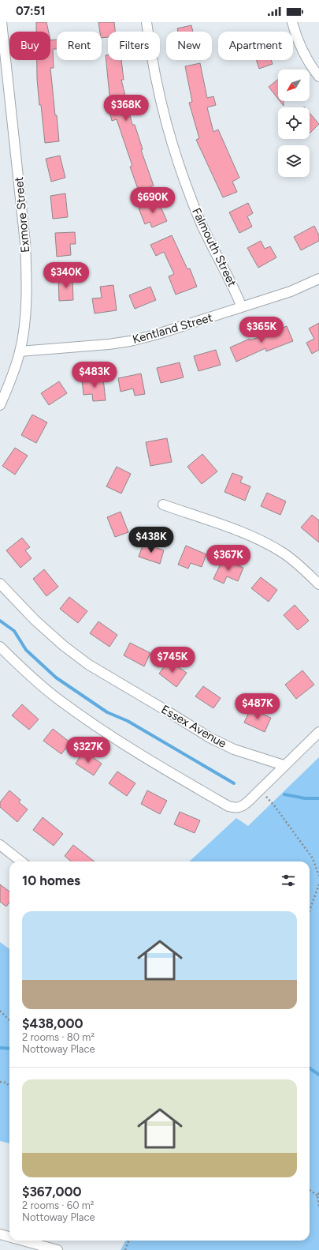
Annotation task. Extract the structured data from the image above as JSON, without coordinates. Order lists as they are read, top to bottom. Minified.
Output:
{"streets":{"street":["Exmore Street","Falmouth Street","Kentland Street","Essex Avenue"]},"crossings":[["Exmore Street","Kentland Street"],["Falmouth Street","Kentland Street"]],"north":"bottom left","page":{"status":"07:51","chip":["Buy","Rent","Filters","New","Apartment"],"price":["$368K","$690K","$340K","$365K","$483K","$438K","$367K","$745K","$487K","$327K"],"heading":"10 homes","list":[{"name":"$438,000","note":"2 rooms · 80 m² · Nottoway Place"},{"name":"$367,000","note":"2 rooms · 60 m² · Nottoway Place"}]}}
